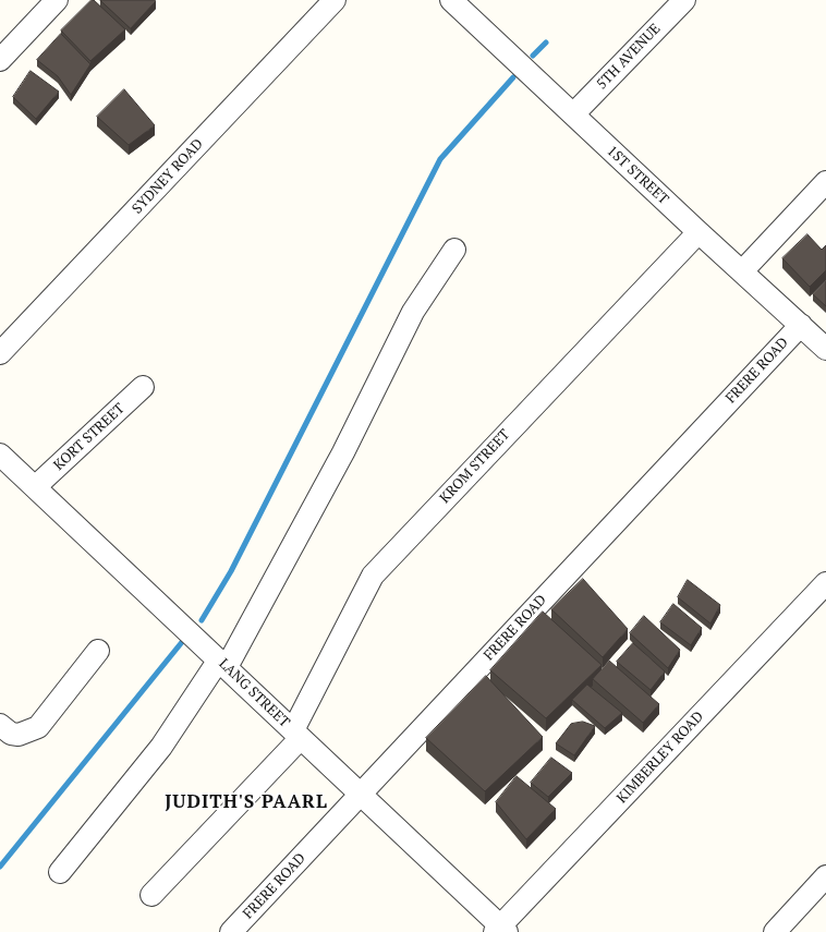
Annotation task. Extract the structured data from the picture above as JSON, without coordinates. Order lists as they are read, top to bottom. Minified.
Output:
{"streets":{"street":["5TH AVENUE","1ST STREET","SYDNEY ROAD","FRERE ROAD","KORT STREET","KROM STREET","LANG STREET","KIMBERLEY ROAD"]},"crossings":[["5TH AVENUE","1ST STREET"],["1ST STREET","FRERE ROAD"],["1ST STREET","KROM STREET"],["FRERE ROAD","LANG STREET"],["KORT STREET","LANG STREET"],["KROM STREET","LANG STREET"],["LANG STREET","KIMBERLEY ROAD"]],"districts":["JUDITH'S PAARL"]}
